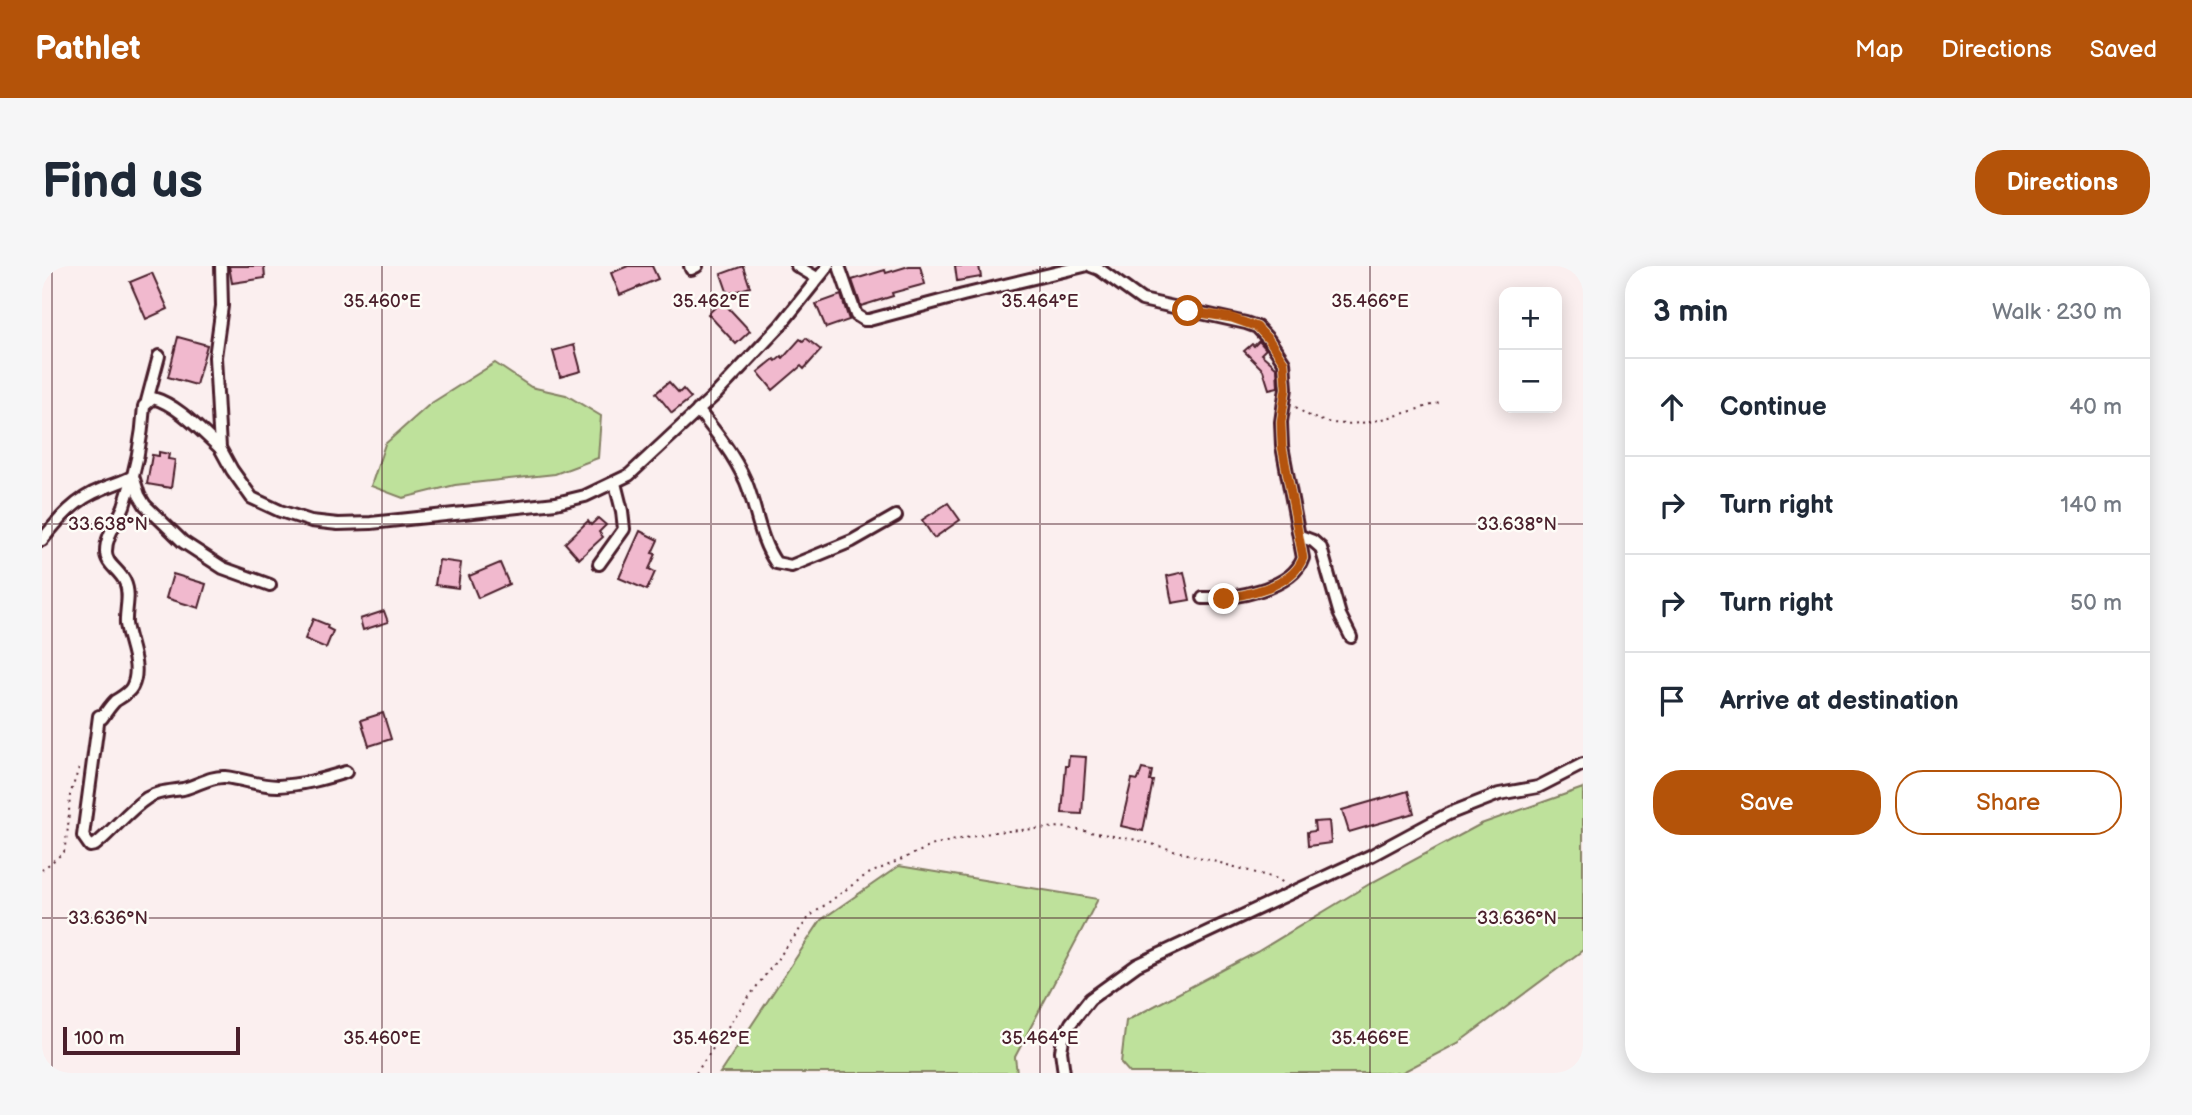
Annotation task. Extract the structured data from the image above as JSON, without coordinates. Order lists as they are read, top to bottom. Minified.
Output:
{"scale_bar":"100 m","page":{"header":"Pathlet","nav":["Map","Directions","Saved"],"buttons":["Directions",["Save","Share"]],"title":"Find us","heading":["3 min","Walk · 230 m"],"map_buttons":["+","−"],"list":[["Continue","40 m"],["Turn right","140 m"],["Turn right","50 m"],"Arrive at destination"],"scale":"100 m"},"coordinates":["35.460°E","35.462°E","35.464°E","35.466°E","33.638°N","33.636°N"]}
